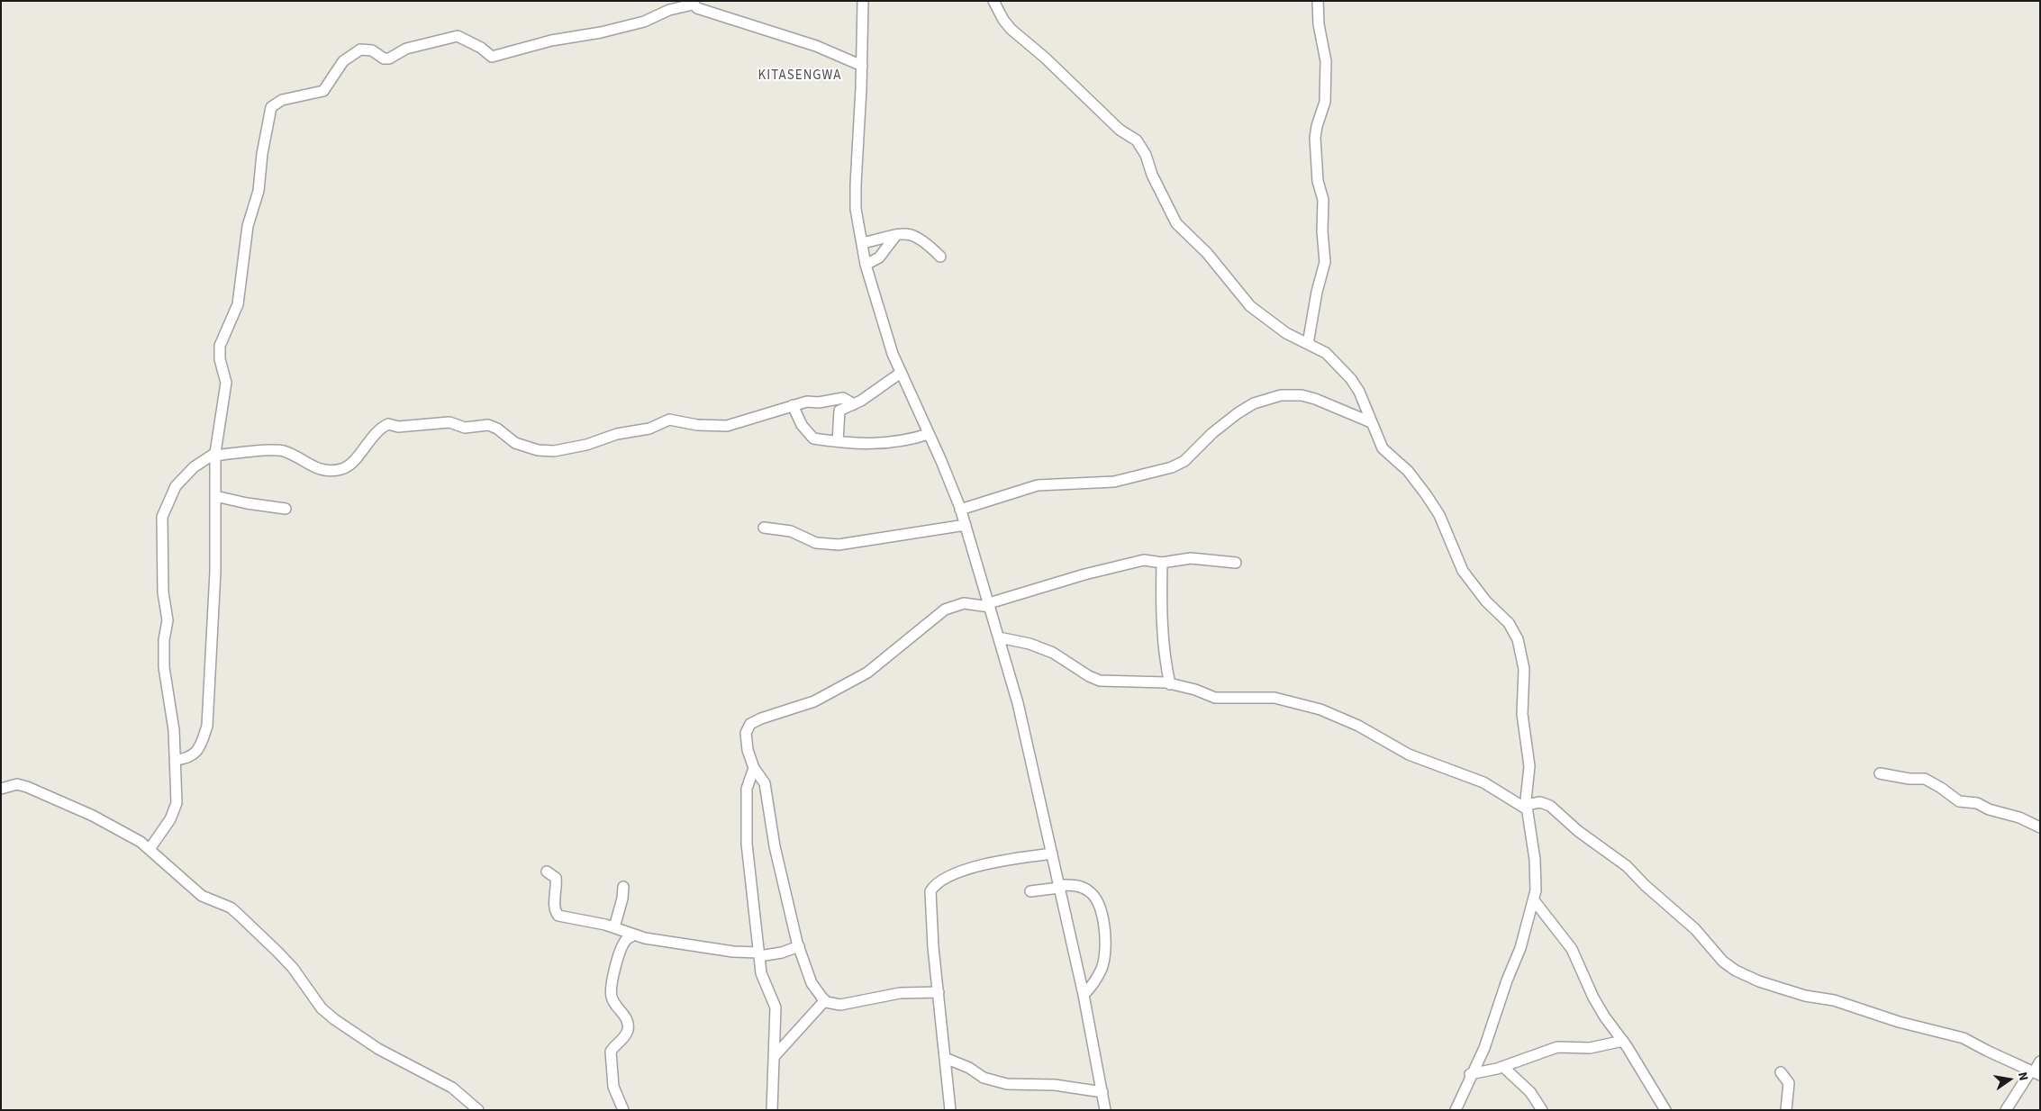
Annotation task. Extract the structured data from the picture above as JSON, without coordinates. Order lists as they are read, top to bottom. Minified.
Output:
{"districts":["KITASENGWA"],"north":"right"}
